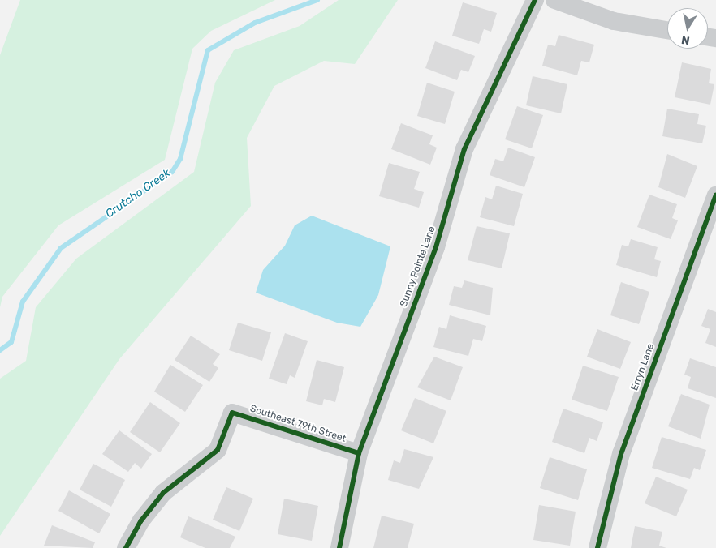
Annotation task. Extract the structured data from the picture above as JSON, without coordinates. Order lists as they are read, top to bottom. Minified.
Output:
{"streets":{"street":["Sunny Pointe Lane","Erryn Lane","Southeast 79th Street"]},"crossings":[["Sunny Pointe Lane","Southeast 79th Street"]],"water":["Crutcho Creek"],"north":"bottom"}
